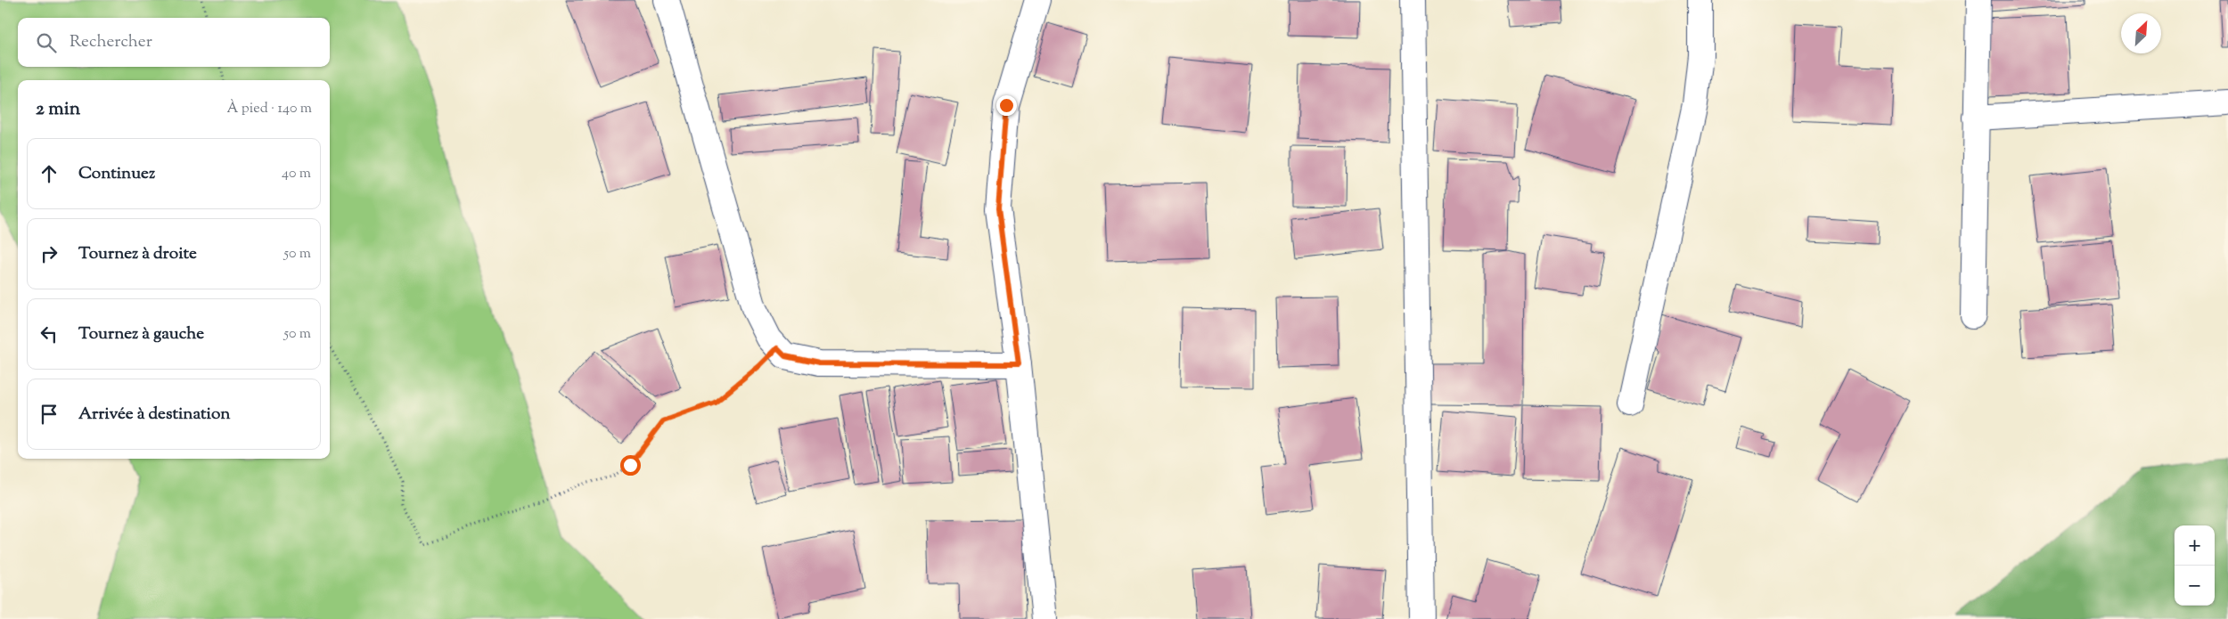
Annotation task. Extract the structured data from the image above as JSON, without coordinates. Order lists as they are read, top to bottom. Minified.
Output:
{"north":"top right","page":{"search":"Rechercher","heading":["2 min","À pied · 140 m"],"list":[["Continuez","40 m"],["Tournez à droite","50 m"],["Tournez à gauche","50 m"],"Arrivée à destination"],"map_buttons":["+","−"]}}
